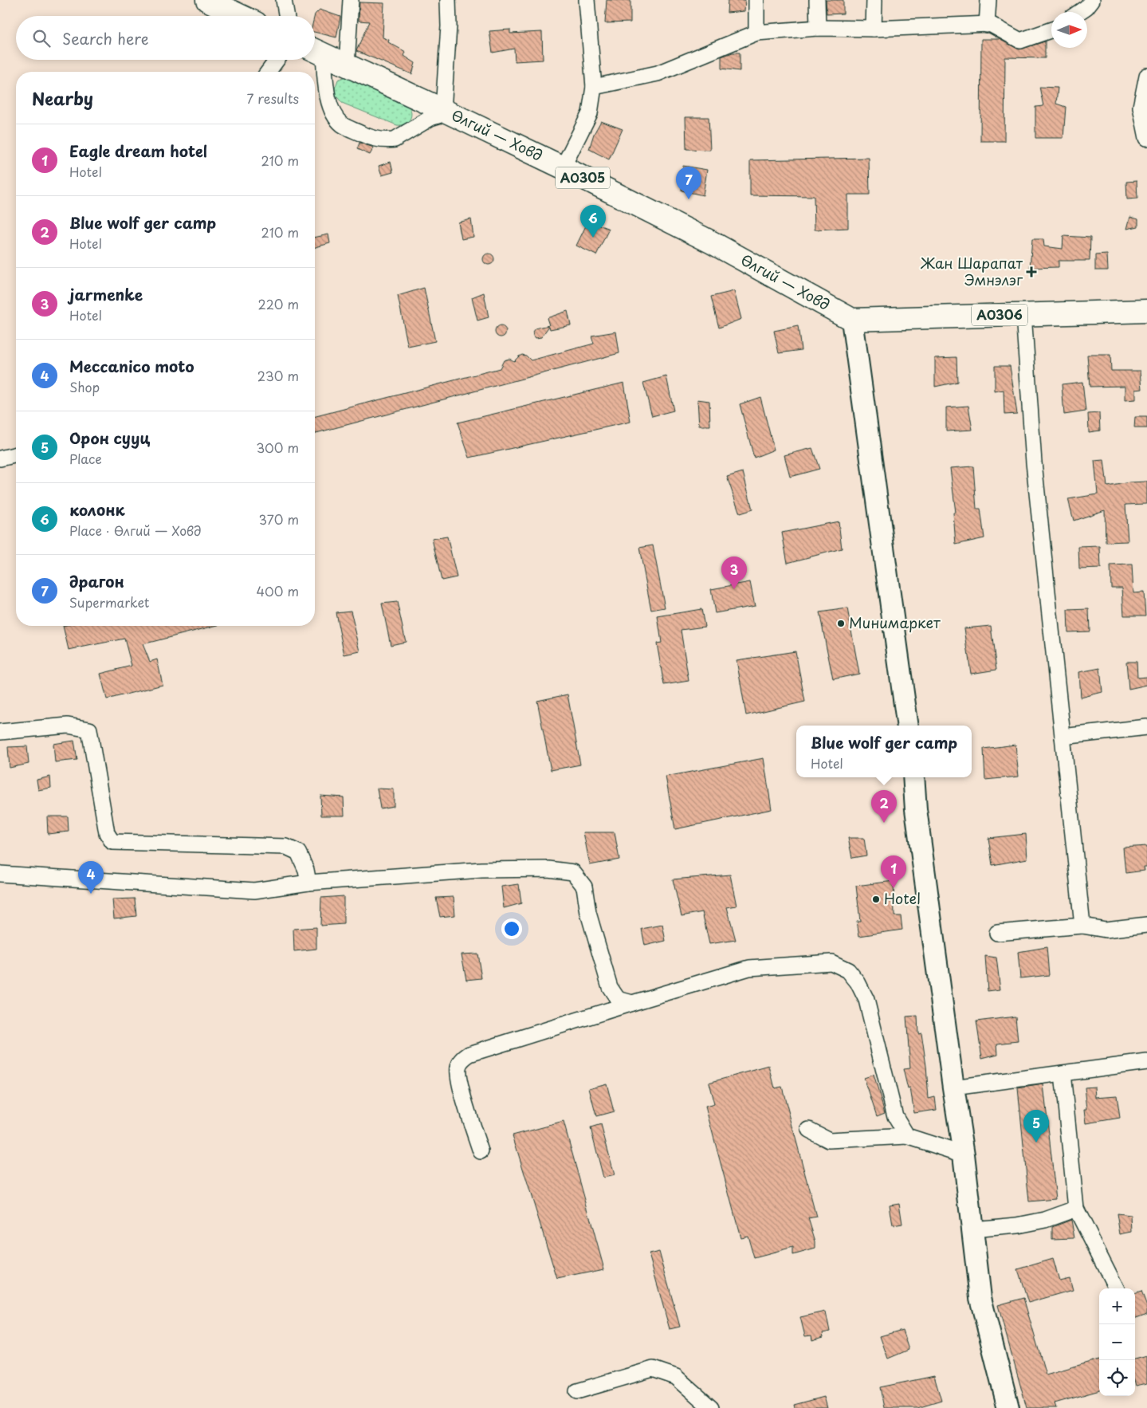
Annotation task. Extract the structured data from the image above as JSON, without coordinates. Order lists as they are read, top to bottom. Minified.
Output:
{"streets":{"highway":["Өлгий — Ховд","A0305","A0306"]},"crossings":[["Өлгий — Ховд","A0306"]],"places":{"health":["Жан Шарапат Эмнэлэг"],"other":["Минимаркет","Hotel"]},"north":"right","page":{"search":"Search here","heading":["Nearby","7 results"],"list":[{"mark":"1","name":"Eagle dream hotel","note":"Hotel","value":"210 m"},{"mark":"2","name":"Blue wolf ger camp","note":"Hotel","value":"210 m"},{"mark":"3","name":"jarmenke","note":"Hotel","value":"220 m"},{"mark":"4","name":"Meccanico moto","note":"Shop","value":"230 m"},{"mark":"5","name":"Орон сууц","note":"Place","value":"300 m"},{"mark":"6","name":"колонк","note":"Place · Өлгий — Ховд","value":"370 m"},{"mark":"7","name":"драгон","note":"Supermarket","value":"400 m"}],"pins":["7","6","3","2","1","4","5"],"popup":["Blue wolf ger camp","Hotel"],"map_buttons":["+","−"]}}
